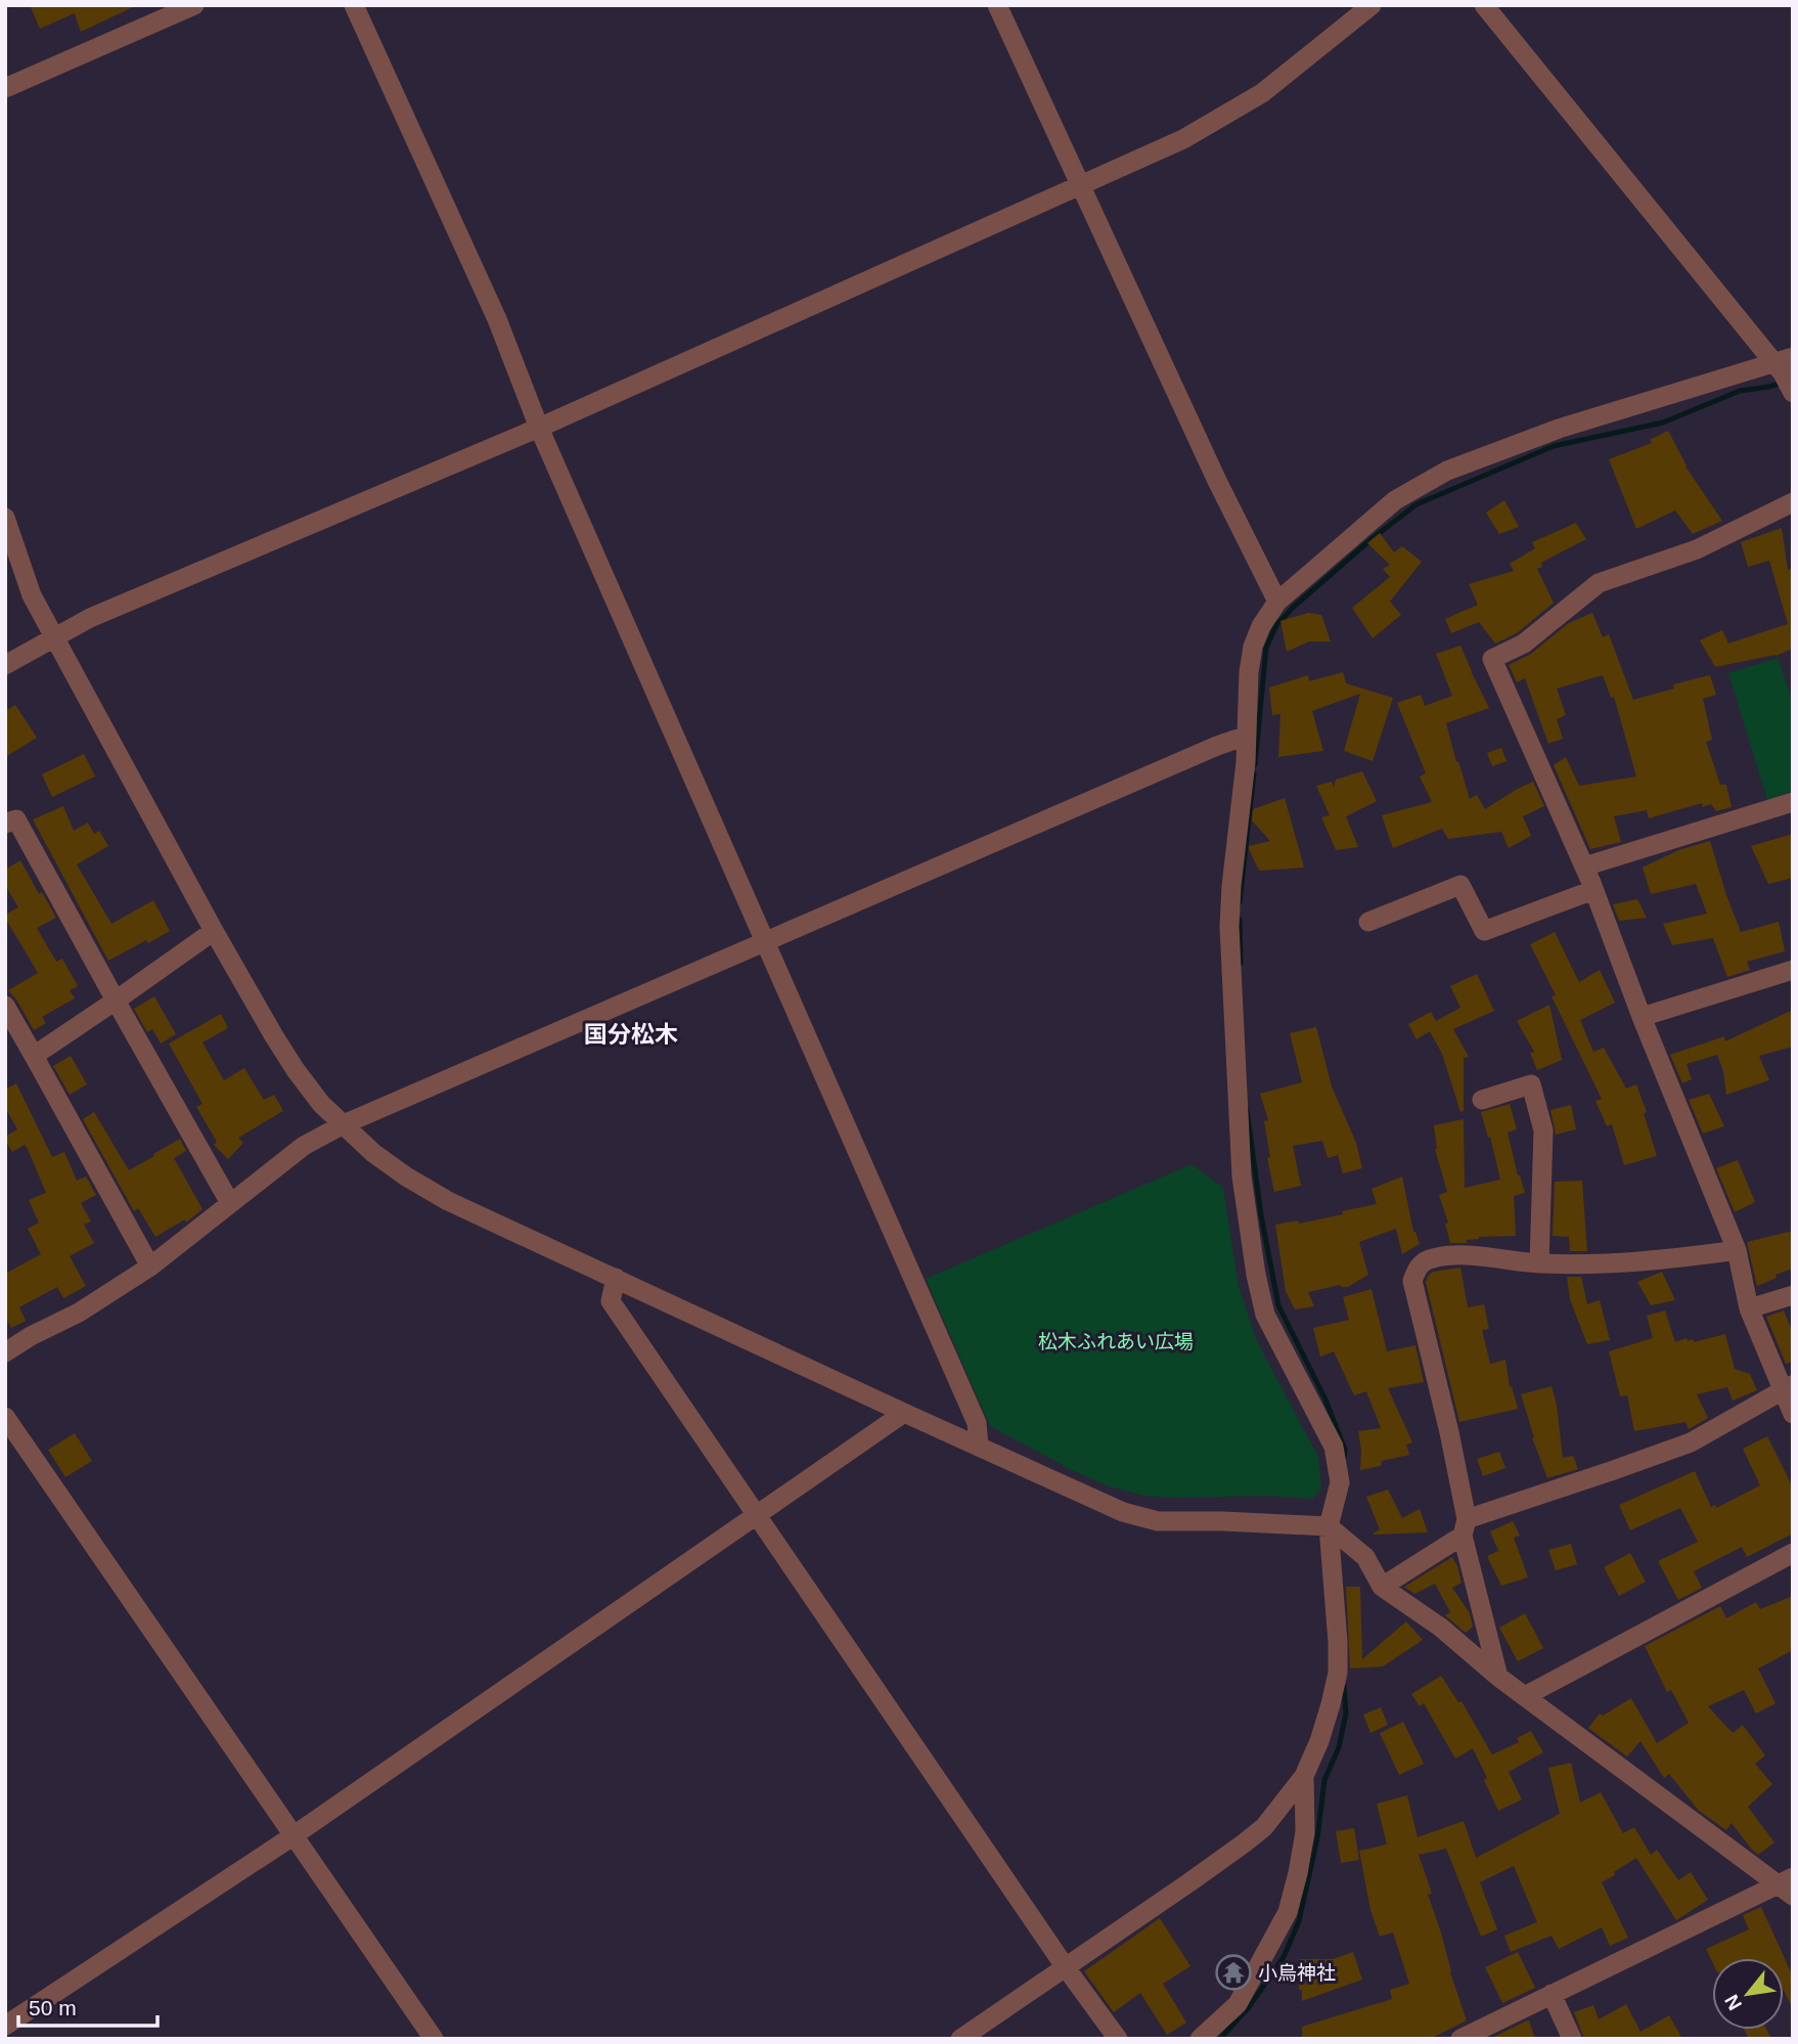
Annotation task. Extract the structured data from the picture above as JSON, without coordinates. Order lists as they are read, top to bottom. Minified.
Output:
{"districts":["国分松木"],"parks":["松木ふれあい広場"],"places":{"temple":["小烏神社"]},"scale_bar":"50 m","north":"bottom left"}
